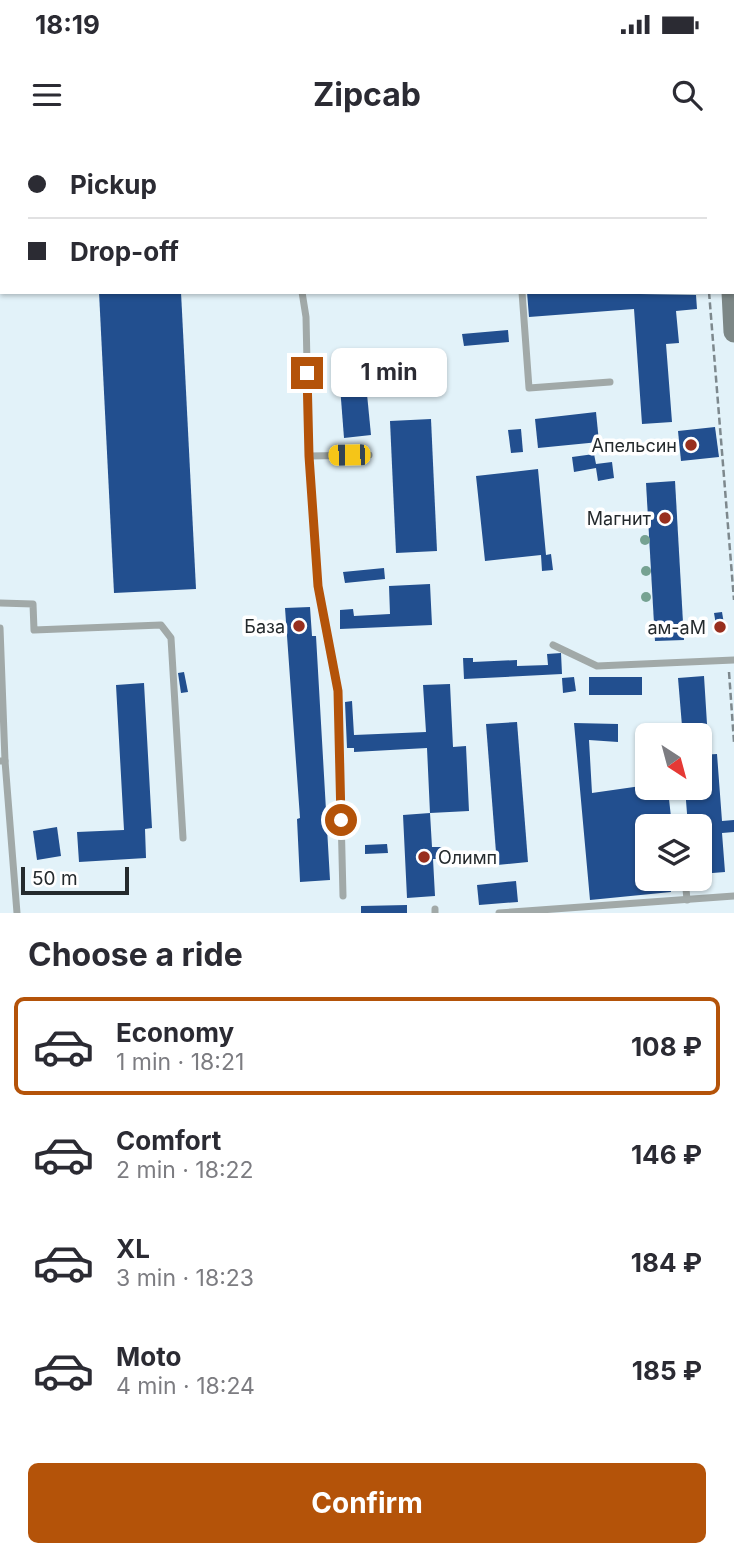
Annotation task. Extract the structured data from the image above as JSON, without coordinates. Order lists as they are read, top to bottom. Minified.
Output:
{"places":["Апельсин","Магнит","База","ам-аМ","Олимп"],"scale_bar":"50 m","north":"bottom right","page":{"status":"18:19","header":"Zipcab","banner":["Pickup","Drop-off"],"bubble":"1 min","scale":"50 m","heading":"Choose a ride","list":[{"name":"Economy","note":"1 min · 18:21","value":"108 ₽"},{"name":"Comfort","note":"2 min · 18:22","value":"146 ₽"},{"name":"XL","note":"3 min · 18:23","value":"184 ₽"},{"name":"Moto","note":"4 min · 18:24","value":"185 ₽"}],"buttons":"Confirm"}}
